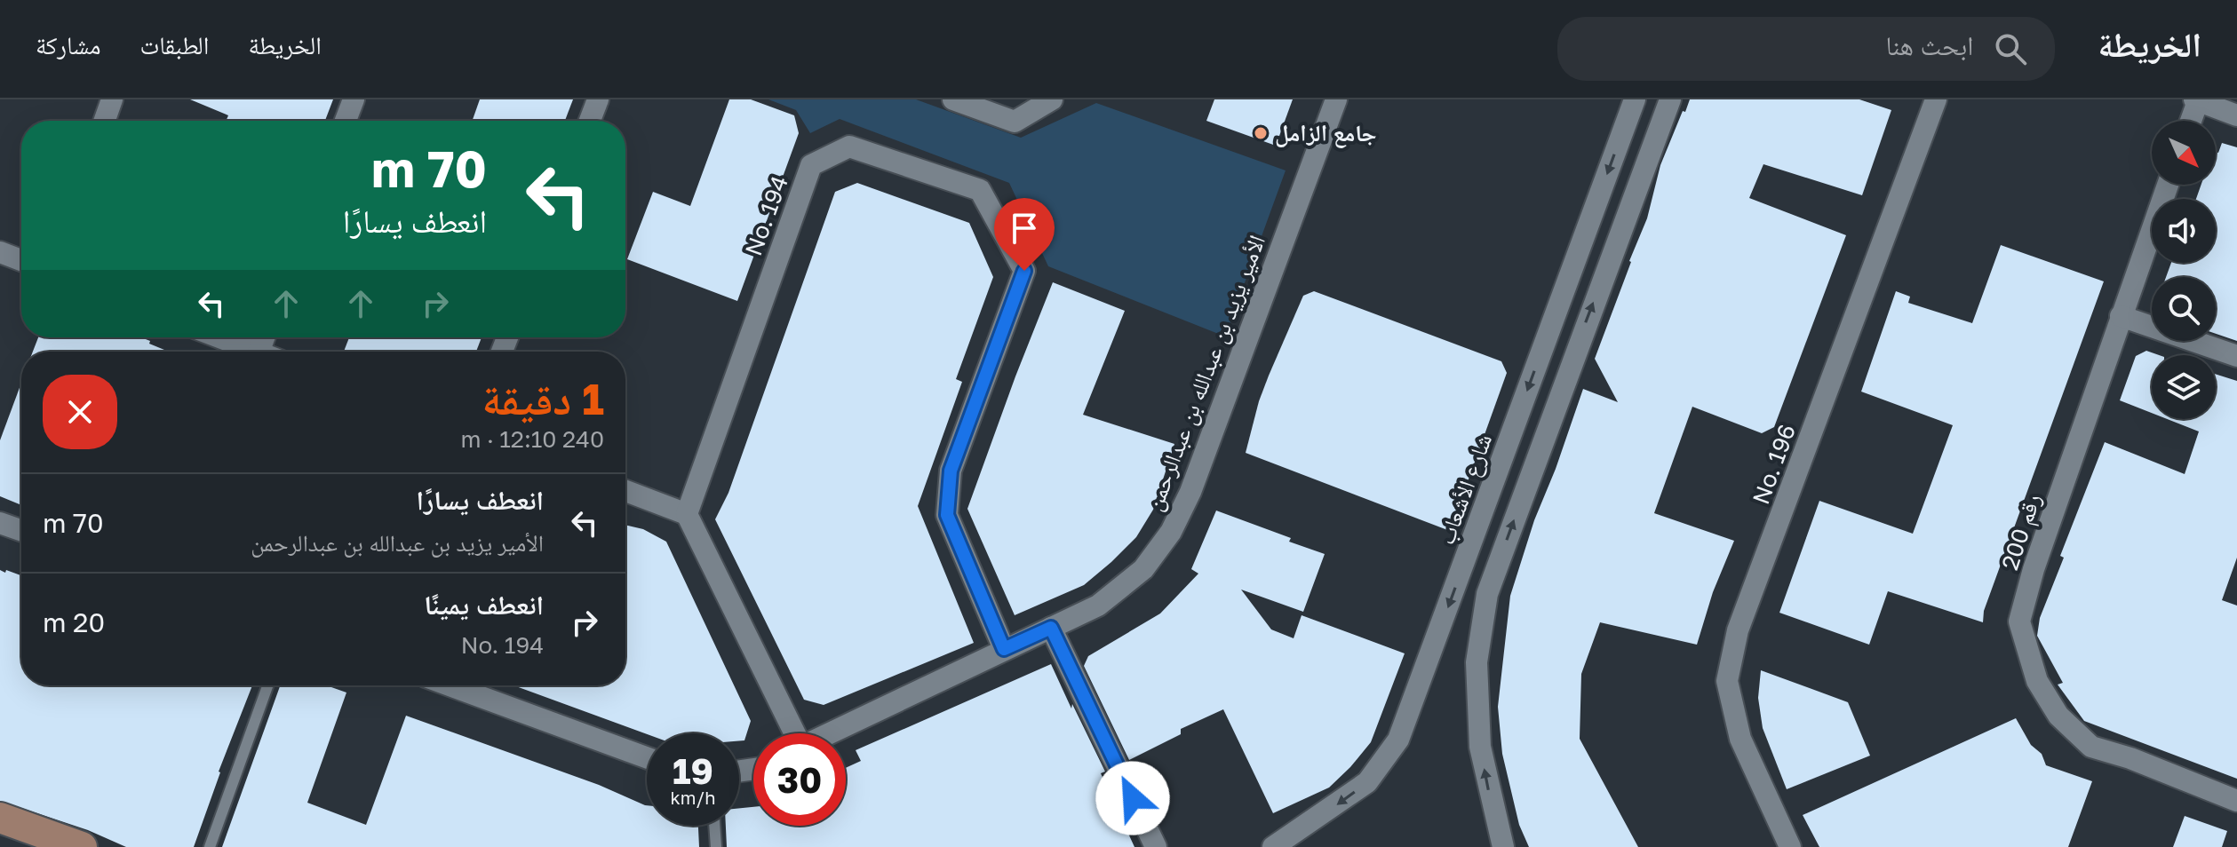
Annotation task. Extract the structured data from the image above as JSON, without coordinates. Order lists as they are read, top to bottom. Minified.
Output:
{"streets":{"street":["No. 194","الأمير يزيد بن عبدالله بن عبدالرحمن","No. 196","شارع الأشعاب","رقم 200"]},"crossings":[["No. 194","الأمير يزيد بن عبدالله بن عبدالرحمن"]],"places":["جامع الزامل"],"north":"bottom right","page":{"header":"الخريطة","search":"ابحث هنا","nav":["الخريطة","الطبقات","مشاركة"],"turn":["70 m","انعطف يسارًا"],"heading":["1 دقيقة","240 m · 12:10"],"list":[{"name":"انعطف يسارًا","note":"الأمير يزيد بن عبدالله بن عبدالرحمن","value":"70 m"},{"name":"انعطف يمينًا","note":"No. 194","value":"20 m"}],"speed":"19 km/h","limit":"30"}}
